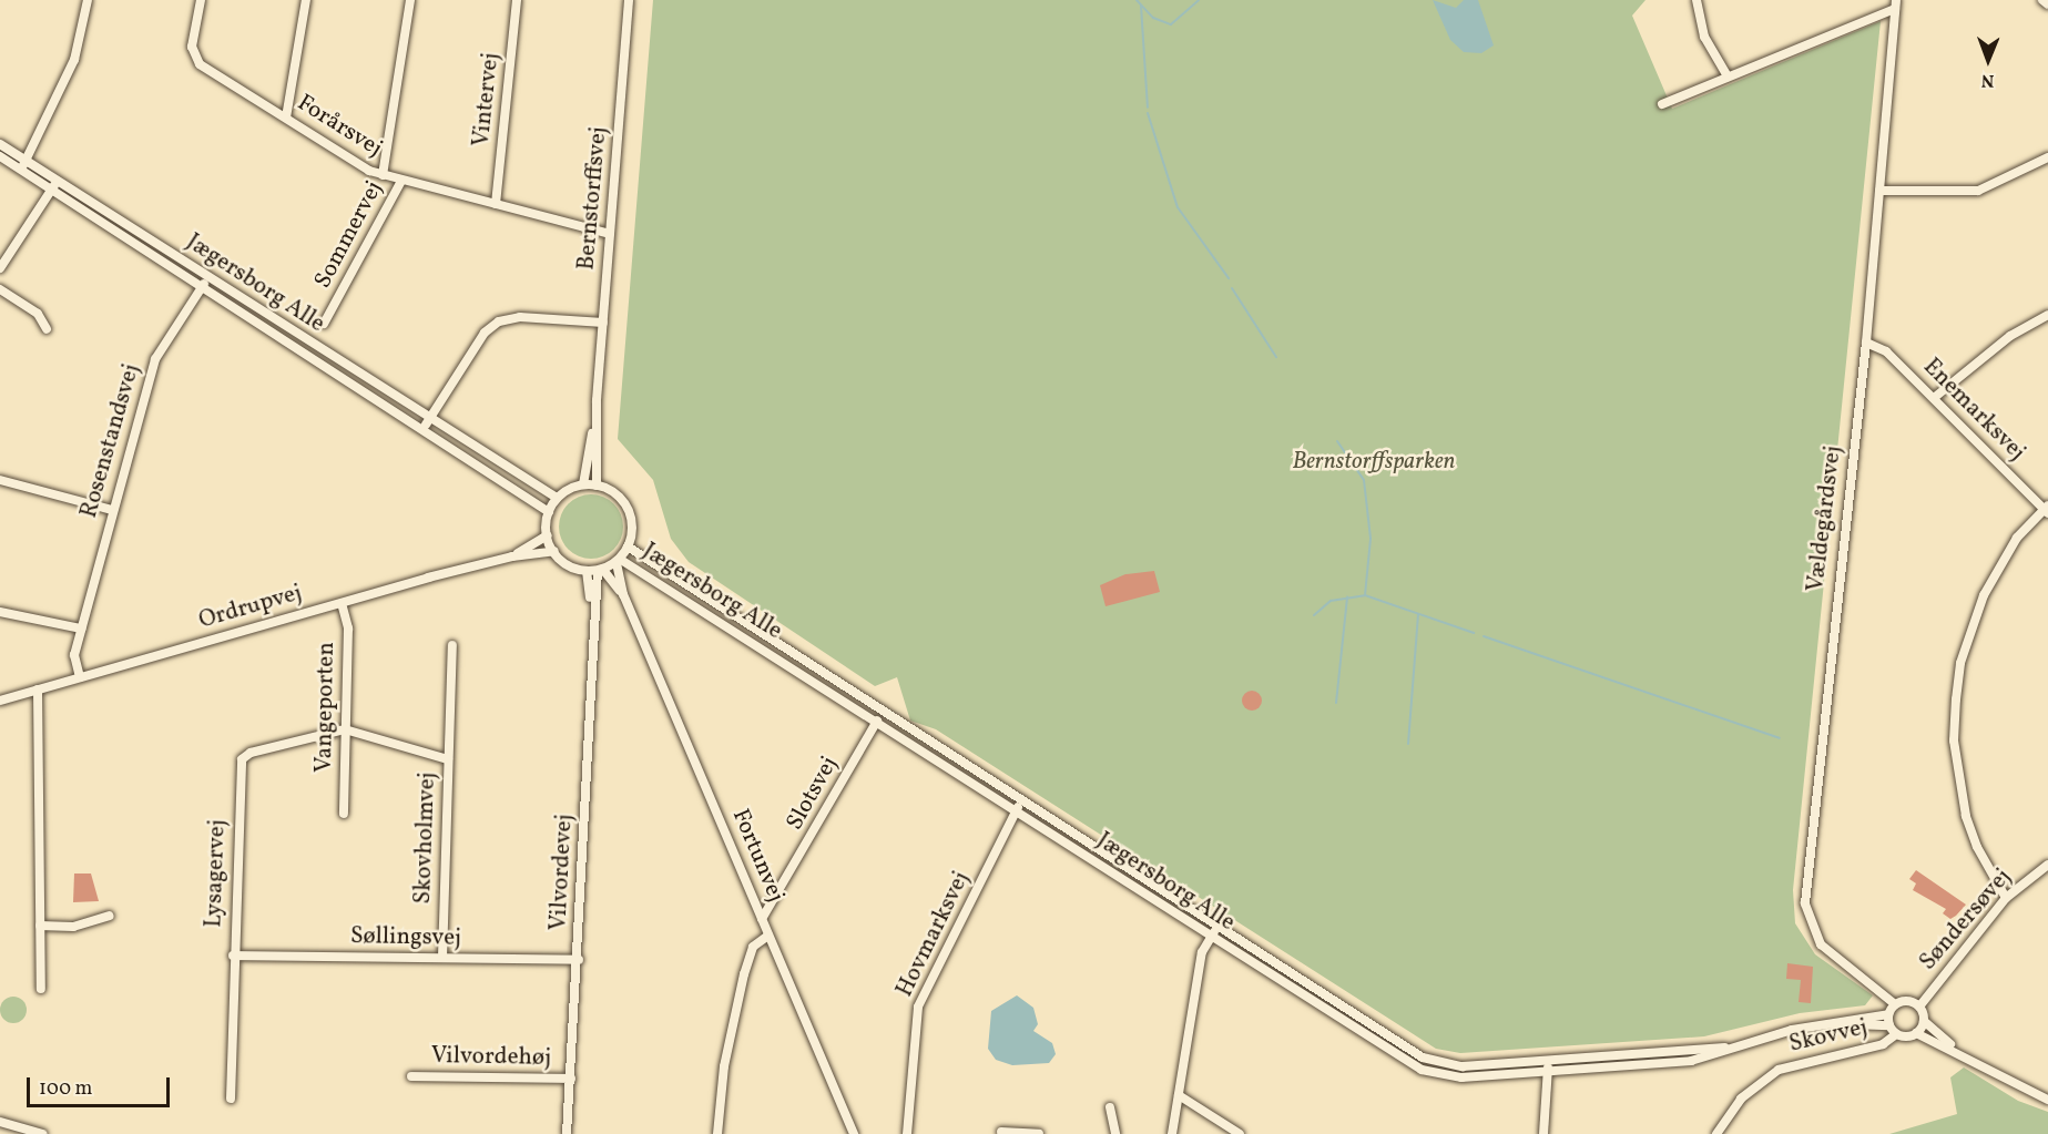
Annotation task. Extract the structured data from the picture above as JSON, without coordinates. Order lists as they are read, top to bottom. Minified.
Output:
{"streets":{"street":["Vintervej","Forårsvej","Bernstorffsvej","Sommervej","Jægersborg Alle","Enemarksvej","Rosenstandsvej","Vældegårdsvej","Ordrupvej","Vangeporten","Slotsvej","Skovholmvej","Fortunvej","Vilvordevej","Lysagervej","Søndersøvej","Hovmarksvej","Søllingsvej","Skovvej","Vilvordehøj"]},"crossings":[["Vintervej","Forårsvej"],["Forårsvej","Bernstorffsvej"],["Forårsvej","Sommervej"],["Bernstorffsvej","Jægersborg Alle"],["Bernstorffsvej","Ordrupvej"],["Bernstorffsvej","Fortunvej"],["Bernstorffsvej","Vilvordevej"],["Jægersborg Alle","Rosenstandsvej"],["Jægersborg Alle","Vældegårdsvej"],["Jægersborg Alle","Ordrupvej"],["Jægersborg Alle","Slotsvej"],["Jægersborg Alle","Fortunvej"],["Jægersborg Alle","Vilvordevej"],["Jægersborg Alle","Søndersøvej"],["Jægersborg Alle","Hovmarksvej"],["Jægersborg Alle","Skovvej"],["Enemarksvej","Vældegårdsvej"],["Rosenstandsvej","Ordrupvej"],["Vældegårdsvej","Søndersøvej"],["Vældegårdsvej","Skovvej"],["Ordrupvej","Vangeporten"],["Ordrupvej","Fortunvej"],["Ordrupvej","Vilvordevej"],["Vangeporten","Skovholmvej"],["Vangeporten","Lysagervej"],["Slotsvej","Fortunvej"],["Skovholmvej","Lysagervej"],["Skovholmvej","Søllingsvej"],["Fortunvej","Vilvordevej"],["Vilvordevej","Søllingsvej"],["Vilvordevej","Vilvordehøj"],["Lysagervej","Søllingsvej"],["Søndersøvej","Skovvej"]],"parks":["Bernstorffsparken"],"scale_bar":"100 m","north":"bottom"}
